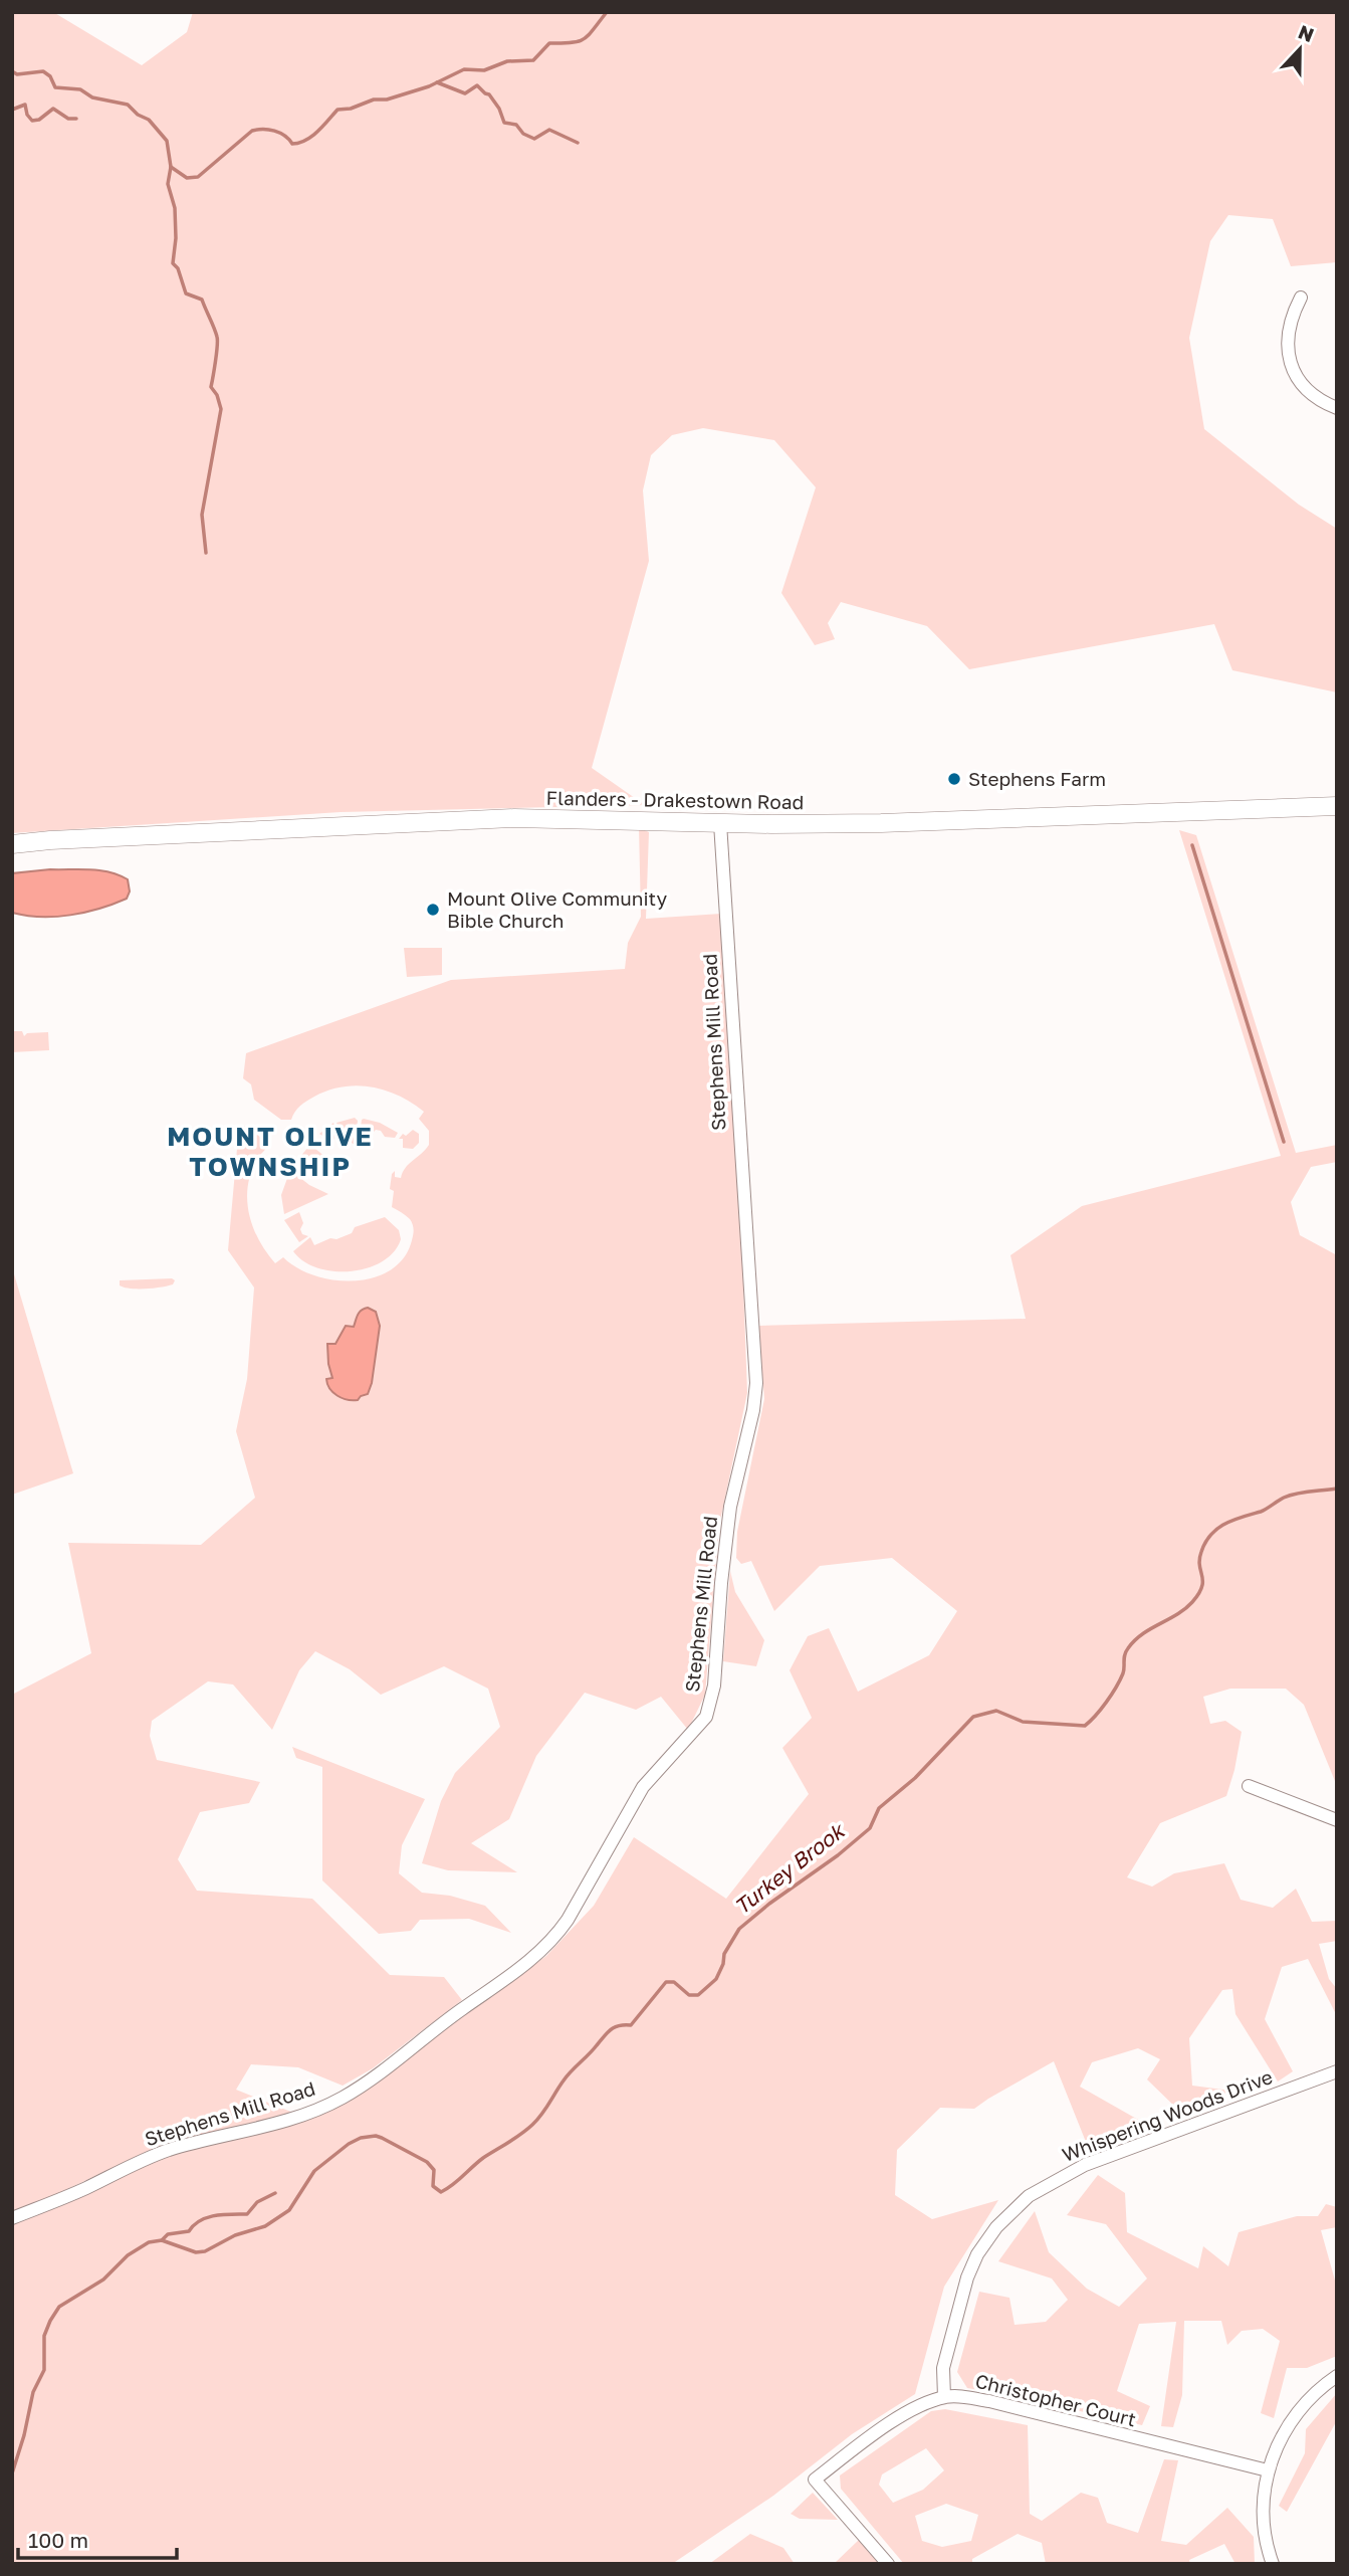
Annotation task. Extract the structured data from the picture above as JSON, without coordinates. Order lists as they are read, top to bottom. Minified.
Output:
{"streets":{"street":["Flanders - Drakestown Road","Stephens Mill Road","Whispering Woods Drive","Christopher Court"]},"crossings":[["Flanders - Drakestown Road","Stephens Mill Road"],["Whispering Woods Drive","Christopher Court"]],"districts":["MOUNT OLIVE TOWNSHIP"],"water":["Turkey Brook"],"places":["Stephens Farm","Mount Olive Community Bible Church"],"scale_bar":"100 m","north":"top"}
